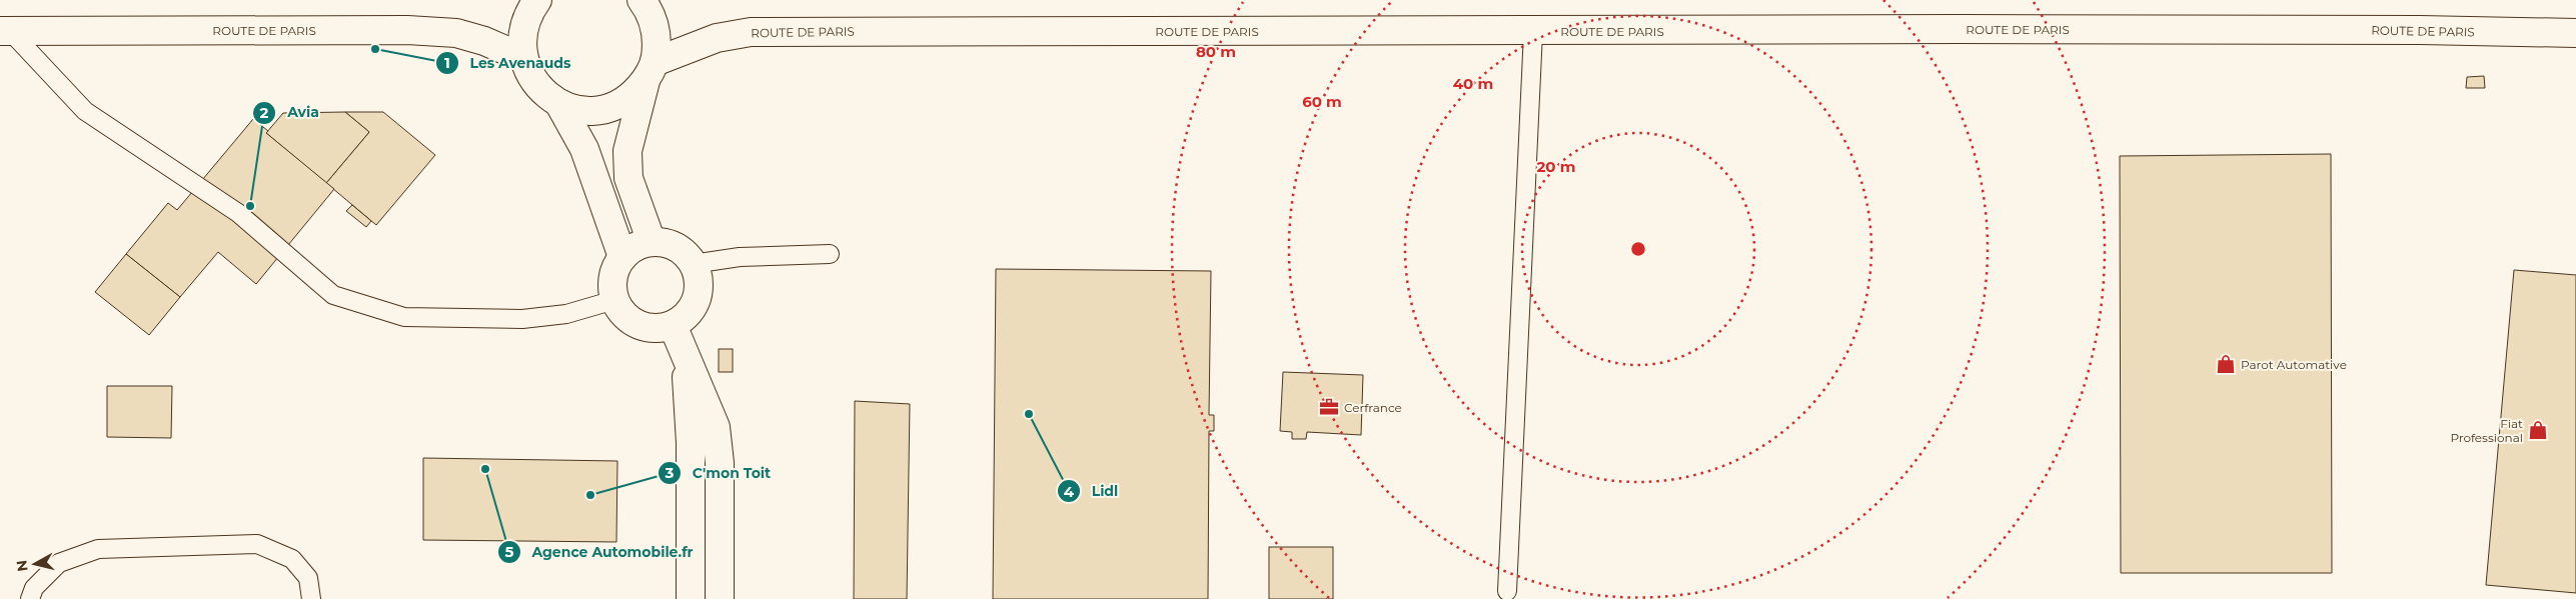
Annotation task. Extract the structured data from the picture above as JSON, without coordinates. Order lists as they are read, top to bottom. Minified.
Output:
{"streets":{"main road":["ROUTE DE PARIS"]},"places":{"other":["Les Avenauds","Avia","Lidl","Agence Automobile.fr","C'mon Toit"],"shop":["Parot Automative","Fiat Professional"],"office":["Cerfrance"]},"north":"left","rings":["80 m","40 m","60 m","20 m"]}
